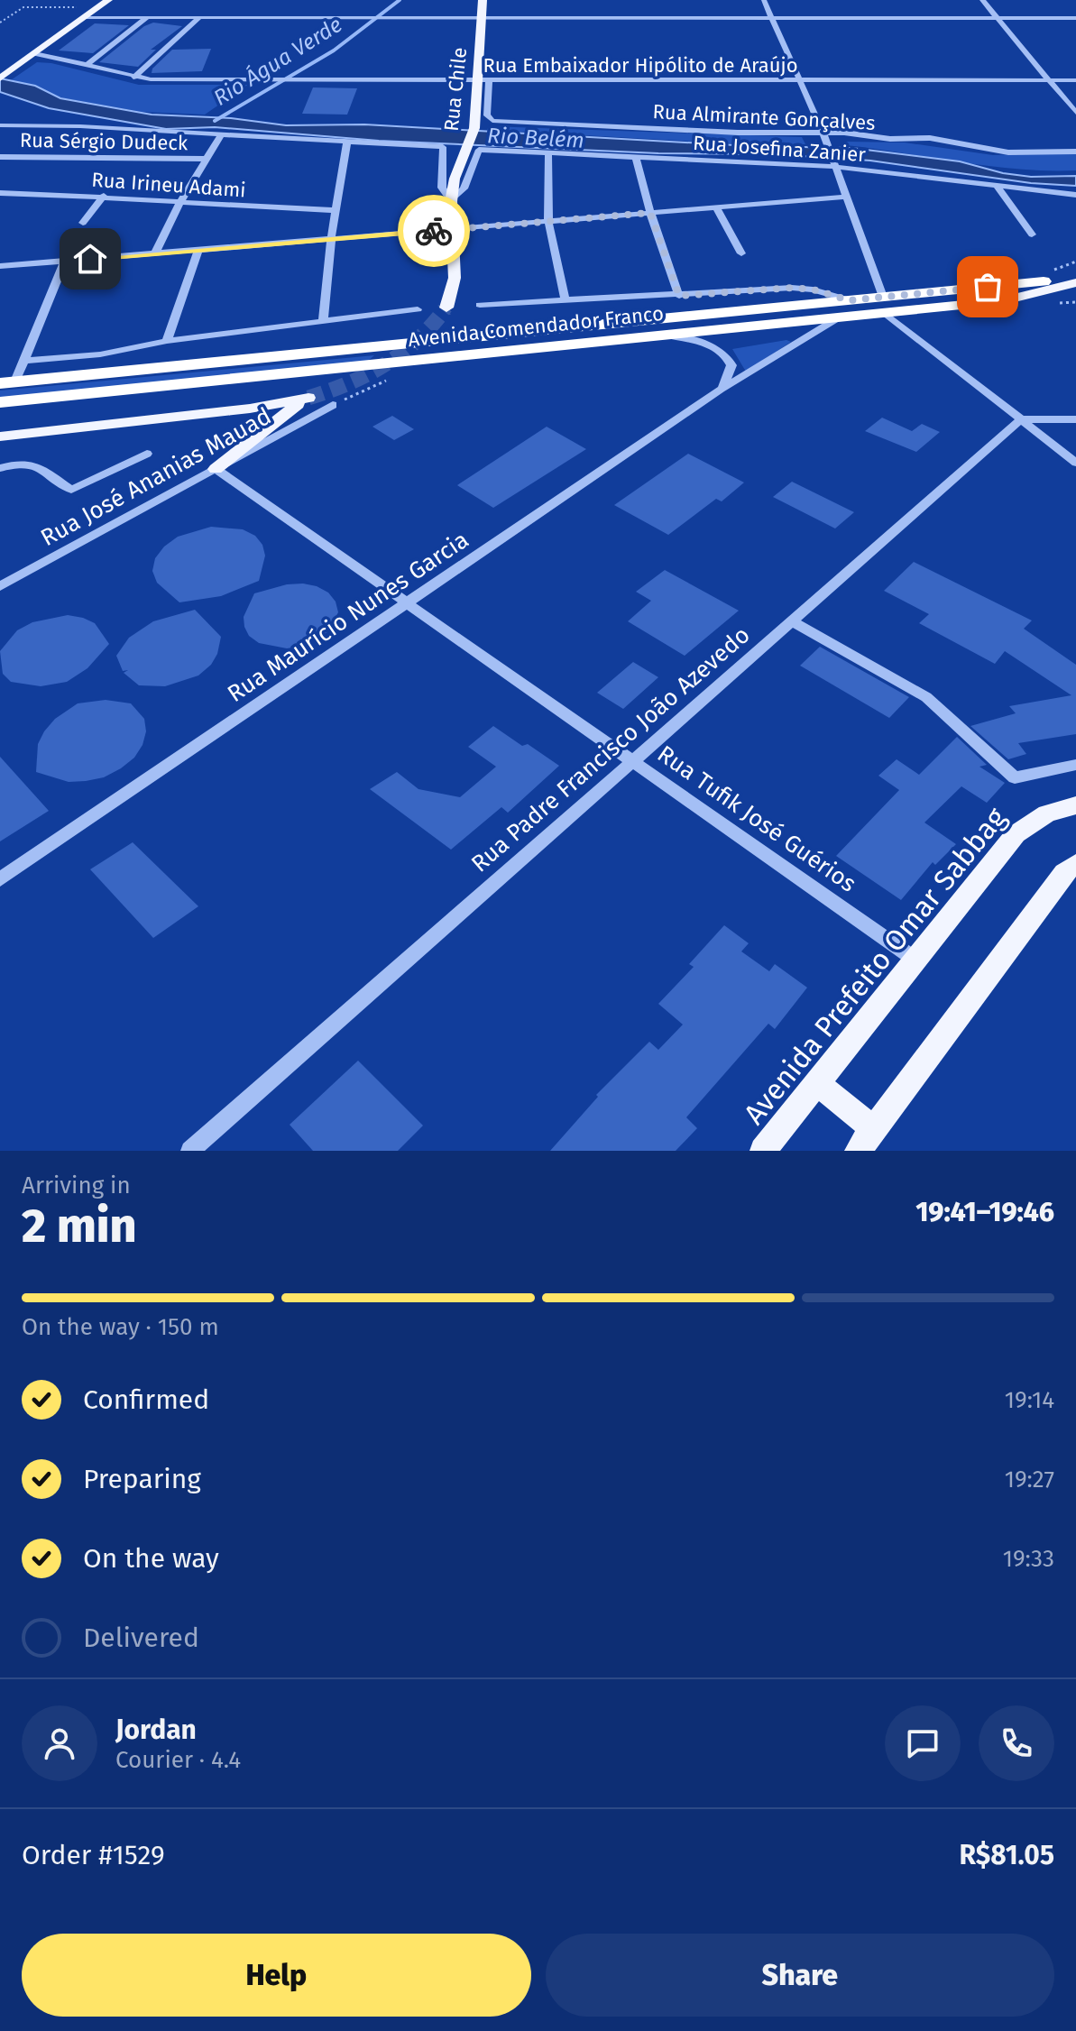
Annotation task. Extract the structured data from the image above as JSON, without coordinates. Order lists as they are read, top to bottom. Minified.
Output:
{"streets":{"highway":["Avenida Comendador Franco"],"main road":["Rua Chile","Avenida Prefeito Omar Sabbag"],"street":["Rua Embaixador Hipólito de Araújo","Rua Almirante Gonçalves","Rua Sérgio Dudeck","Rua Josefina Zanier","Rua Irineu Adami","Rua José Ananias Mauad","Rua Maurício Nunes Garcia","Rua Padre Francisco João Azevedo","Rua Tufik José Guérios"]},"crossings":[["Rua Embaixador Hipólito de Araújo","Rua Chile"],["Rua Embaixador Hipólito de Araújo","Rua Almirante Gonçalves"],["Rua Chile","Rua Almirante Gonçalves"],["Rua Chile","Rua Josefina Zanier"],["Avenida Comendador Franco","Rua Maurício Nunes Garcia"],["Rua José Ananias Mauad","Rua Tufik José Guérios"],["Rua Maurício Nunes Garcia","Rua Tufik José Guérios"],["Rua Padre Francisco João Azevedo","Rua Tufik José Guérios"],["Rua Tufik José Guérios","Avenida Prefeito Omar Sabbag"]],"water":["Rio Água Verde","Rio Belém"],"page":{"heading":["2 min","Arriving in","19:41–19:46"],"panel":["Jordan","Courier · 4.4","Order #1529","R$81.05"],"bar":"On the way · 150 m","list":[["Confirmed","19:14"],["Preparing","19:27"],["On the way","19:33"],"Delivered"],"buttons":["Help","Share"]}}
